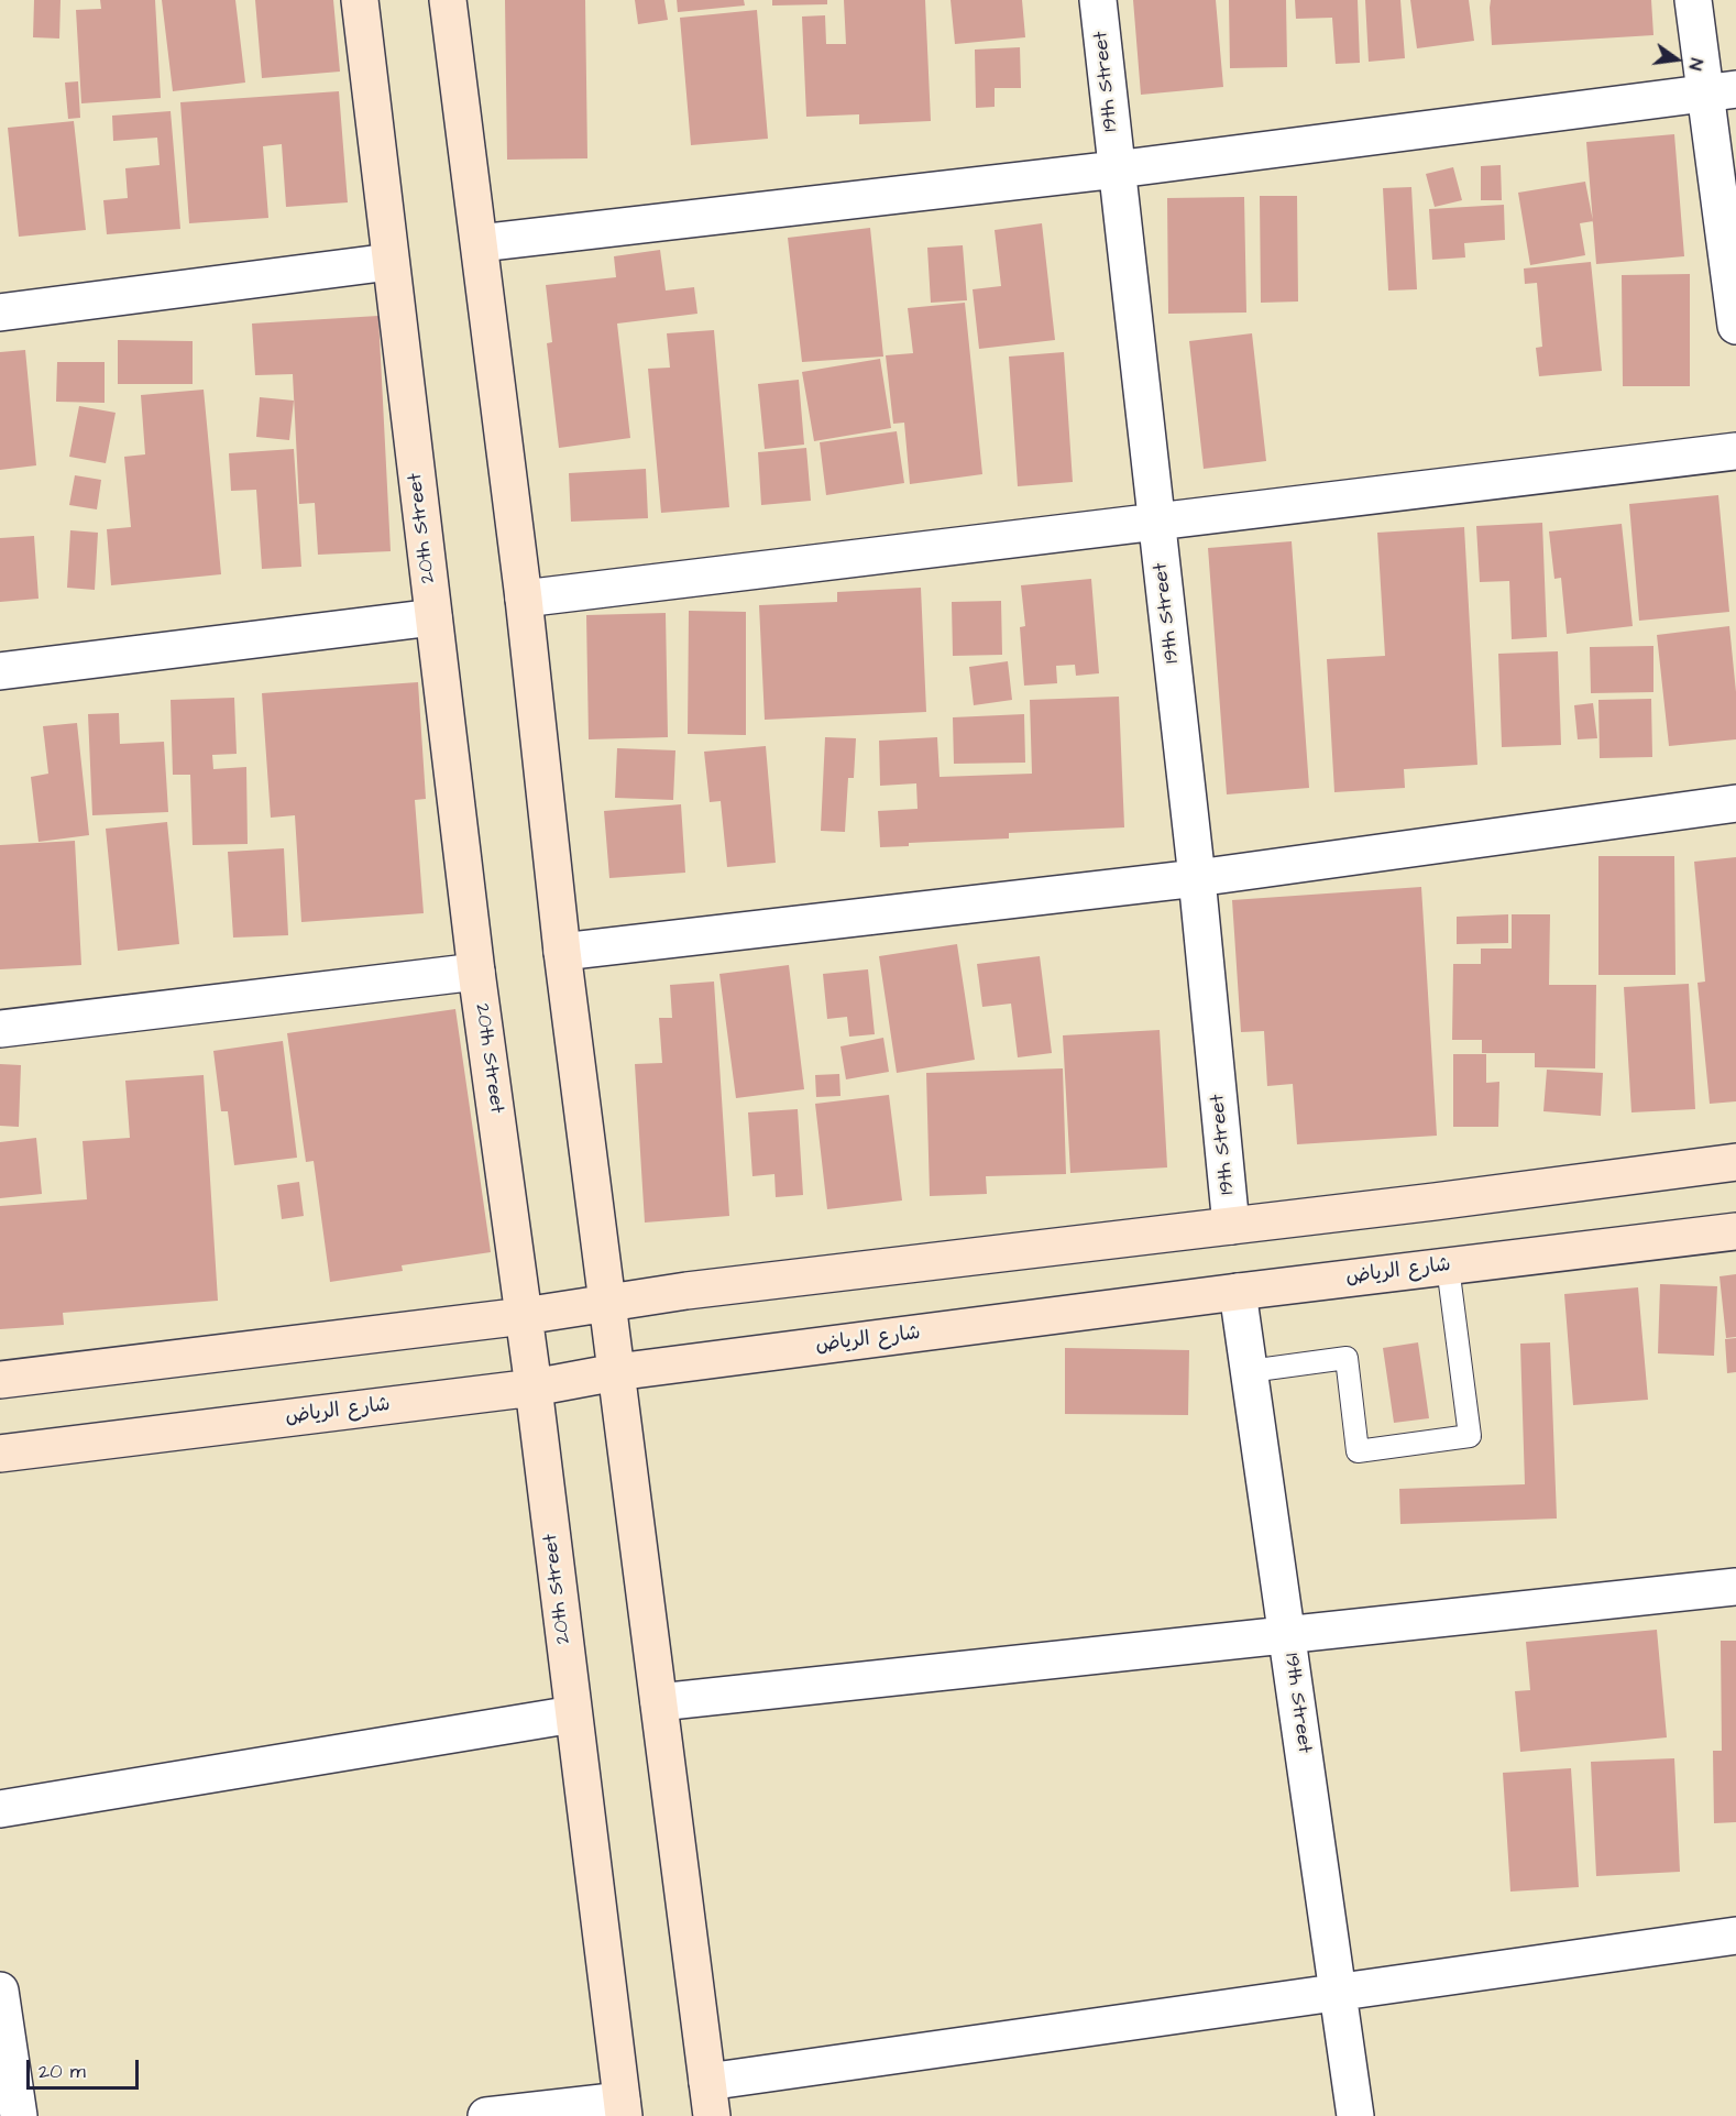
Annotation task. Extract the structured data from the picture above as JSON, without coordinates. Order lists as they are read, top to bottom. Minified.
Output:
{"streets":{"street":["19th Street","20th Street","شارع الرياض"]},"crossings":[["19th Street","شارع الرياض"],["20th Street","شارع الرياض"]],"scale_bar":"20 m","north":"right"}
